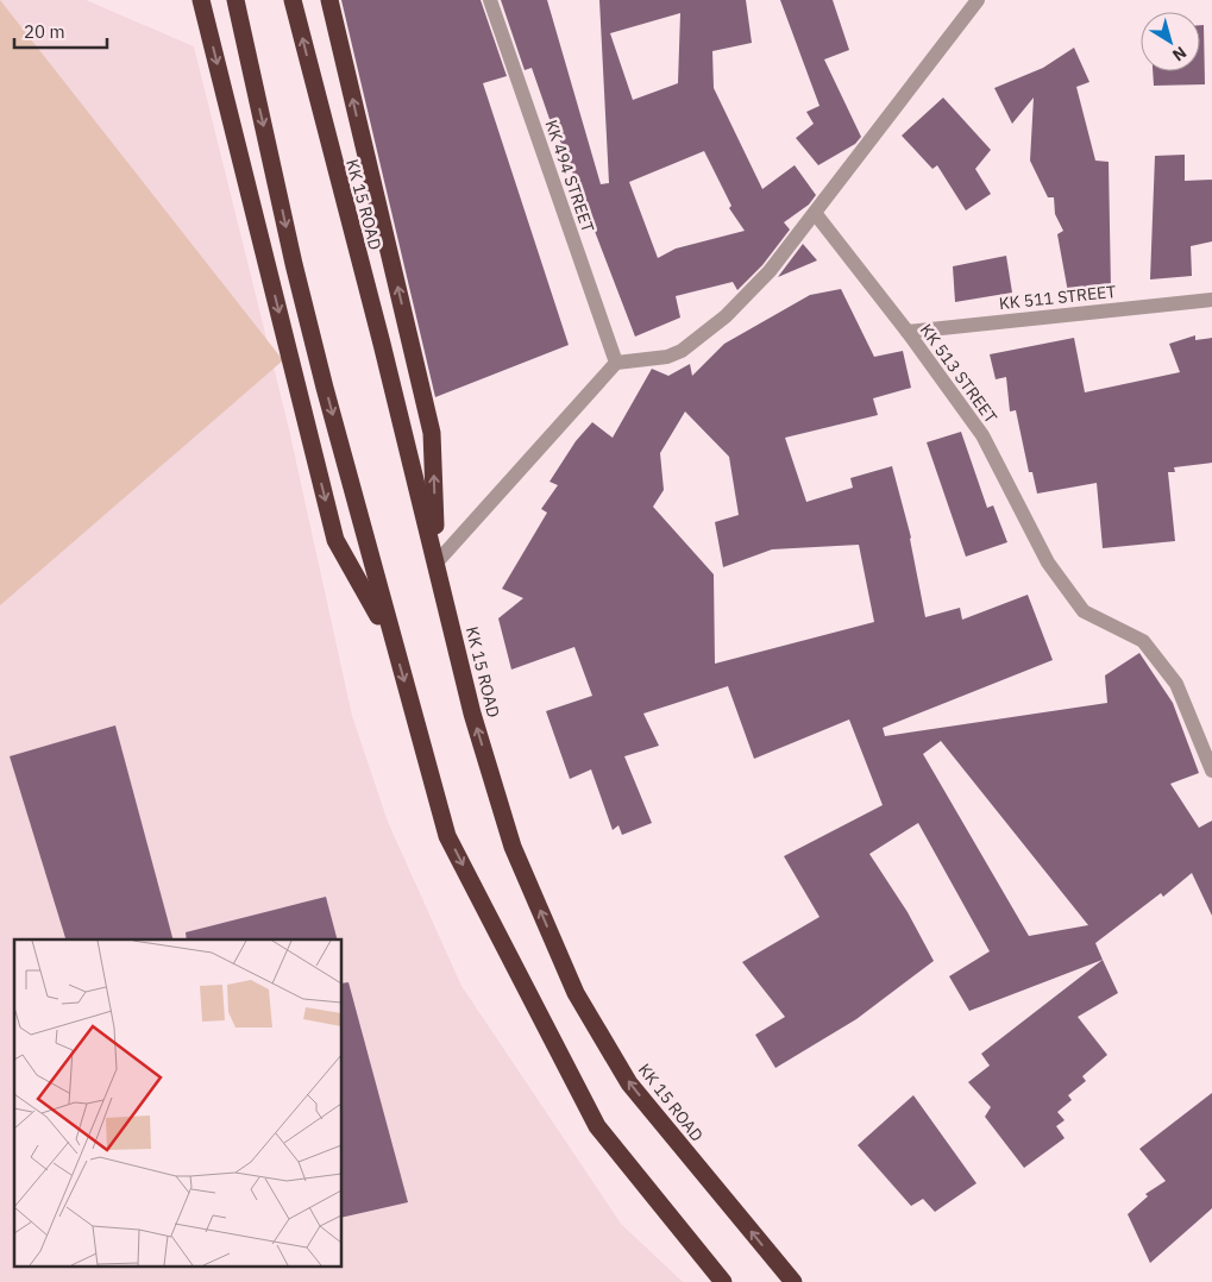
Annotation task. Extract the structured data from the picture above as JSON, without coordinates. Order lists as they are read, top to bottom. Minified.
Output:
{"streets":{"highway":["KK 15 ROAD"],"street":["KK 494 STREET","KK 511 STREET","KK 513 STREET"]},"crossings":[["KK 511 STREET","KK 513 STREET"]],"scale_bar":"20 m","north":"bottom right"}
